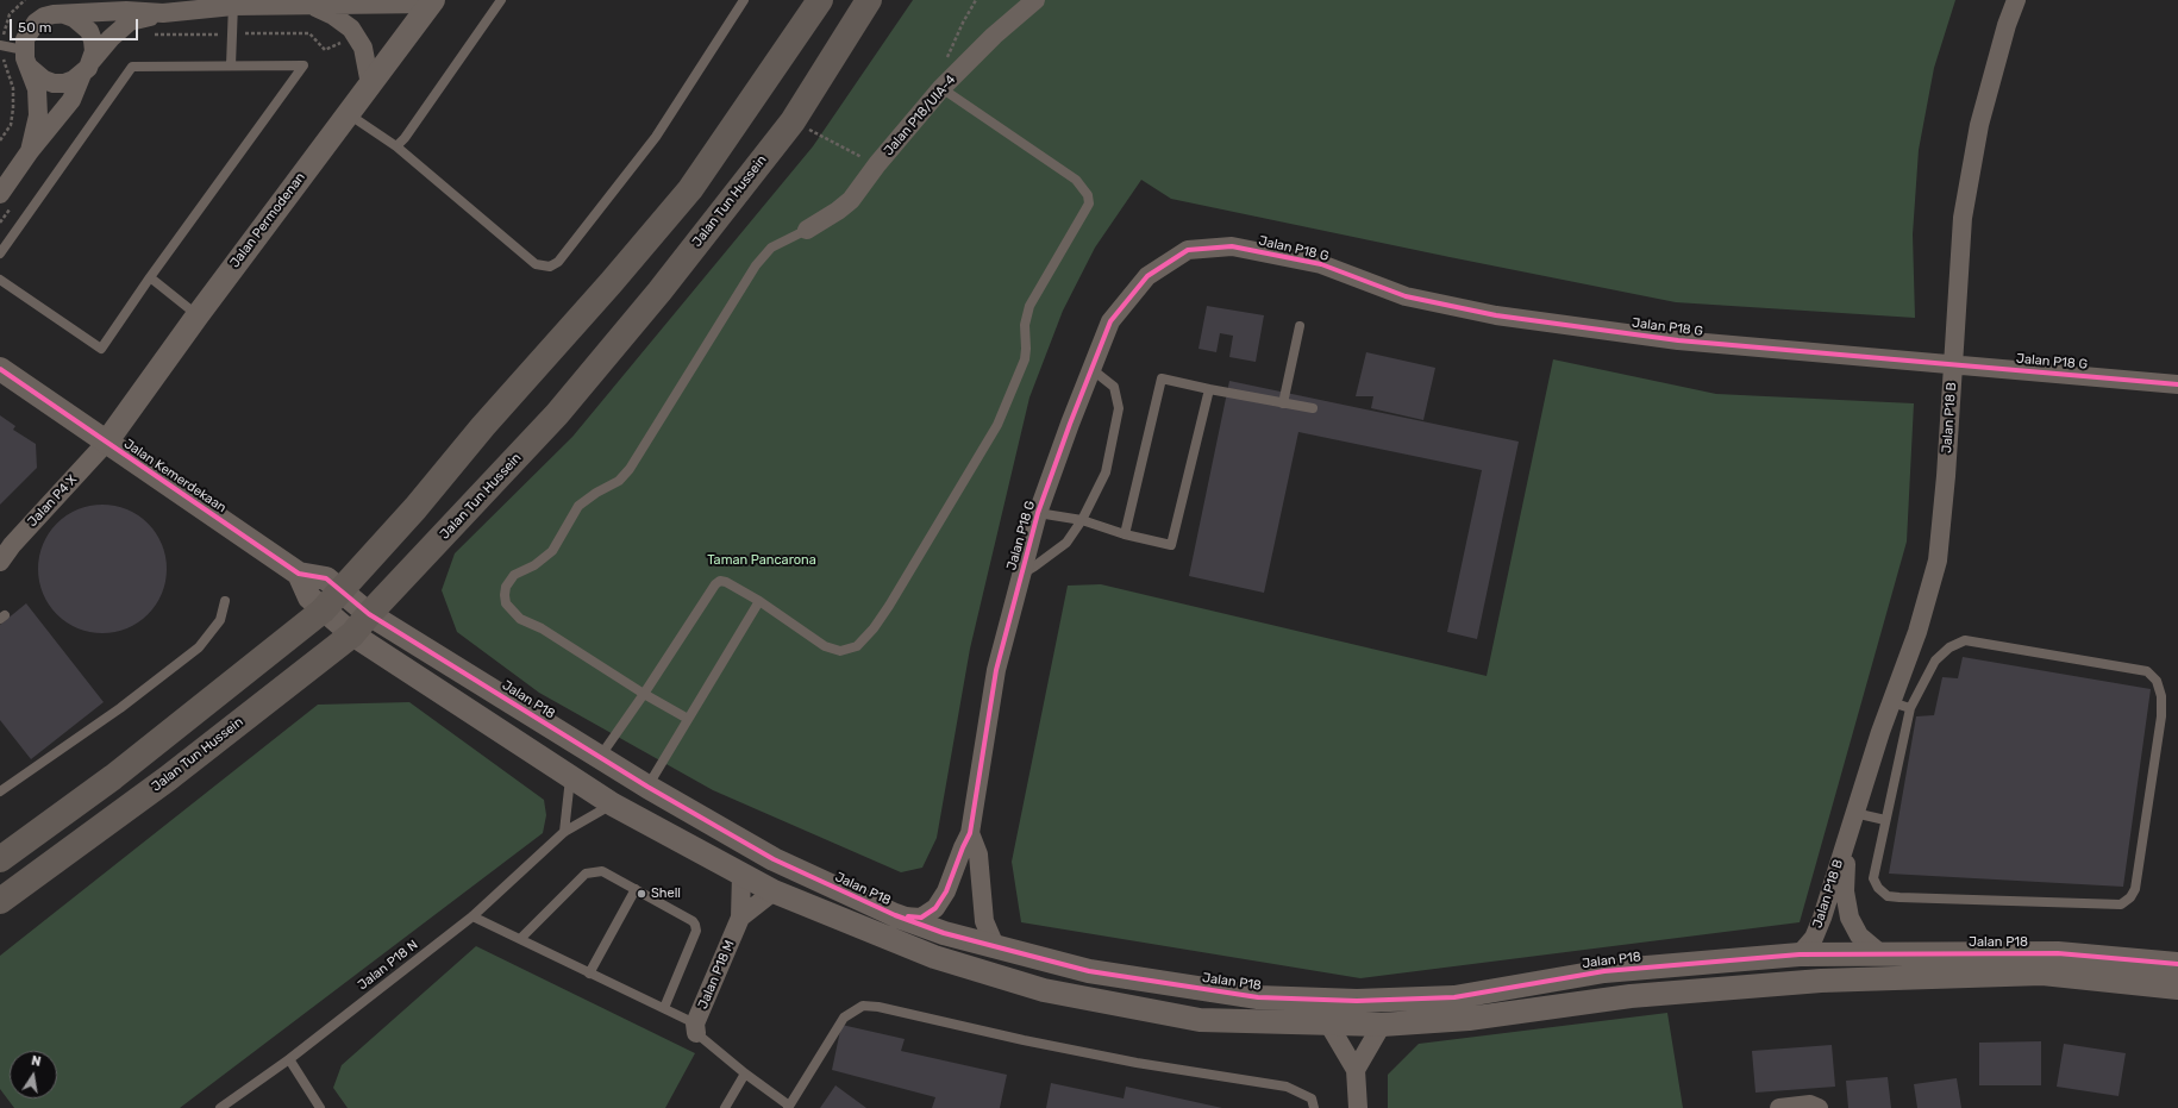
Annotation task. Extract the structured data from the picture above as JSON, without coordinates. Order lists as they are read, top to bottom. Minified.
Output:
{"streets":{"main road":["Jalan Tun Hussein"],"street":["Jalan P18/UIA-4","Jalan Permodenan","Jalan P18 G","Jalan P18 B","Jalan Kemerdekaan","Jalan P4 X","Jalan P18","Jalan P18 M"],"lane":["Jalan P18 N"]},"crossings":[["Jalan Tun Hussein","Jalan P18"],["Jalan Permodenan","Jalan Kemerdekaan"],["Jalan Permodenan","Jalan P4 X"],["Jalan P18 G","Jalan P18 B"],["Jalan P18 G","Jalan P18"],["Jalan P18 B","Jalan P18"],["Jalan Kemerdekaan","Jalan P4 X"],["Jalan Kemerdekaan","Jalan P18"]],"parks":["Taman Pancarona"],"places":["Shell"],"scale_bar":"50 m","north":"top"}
